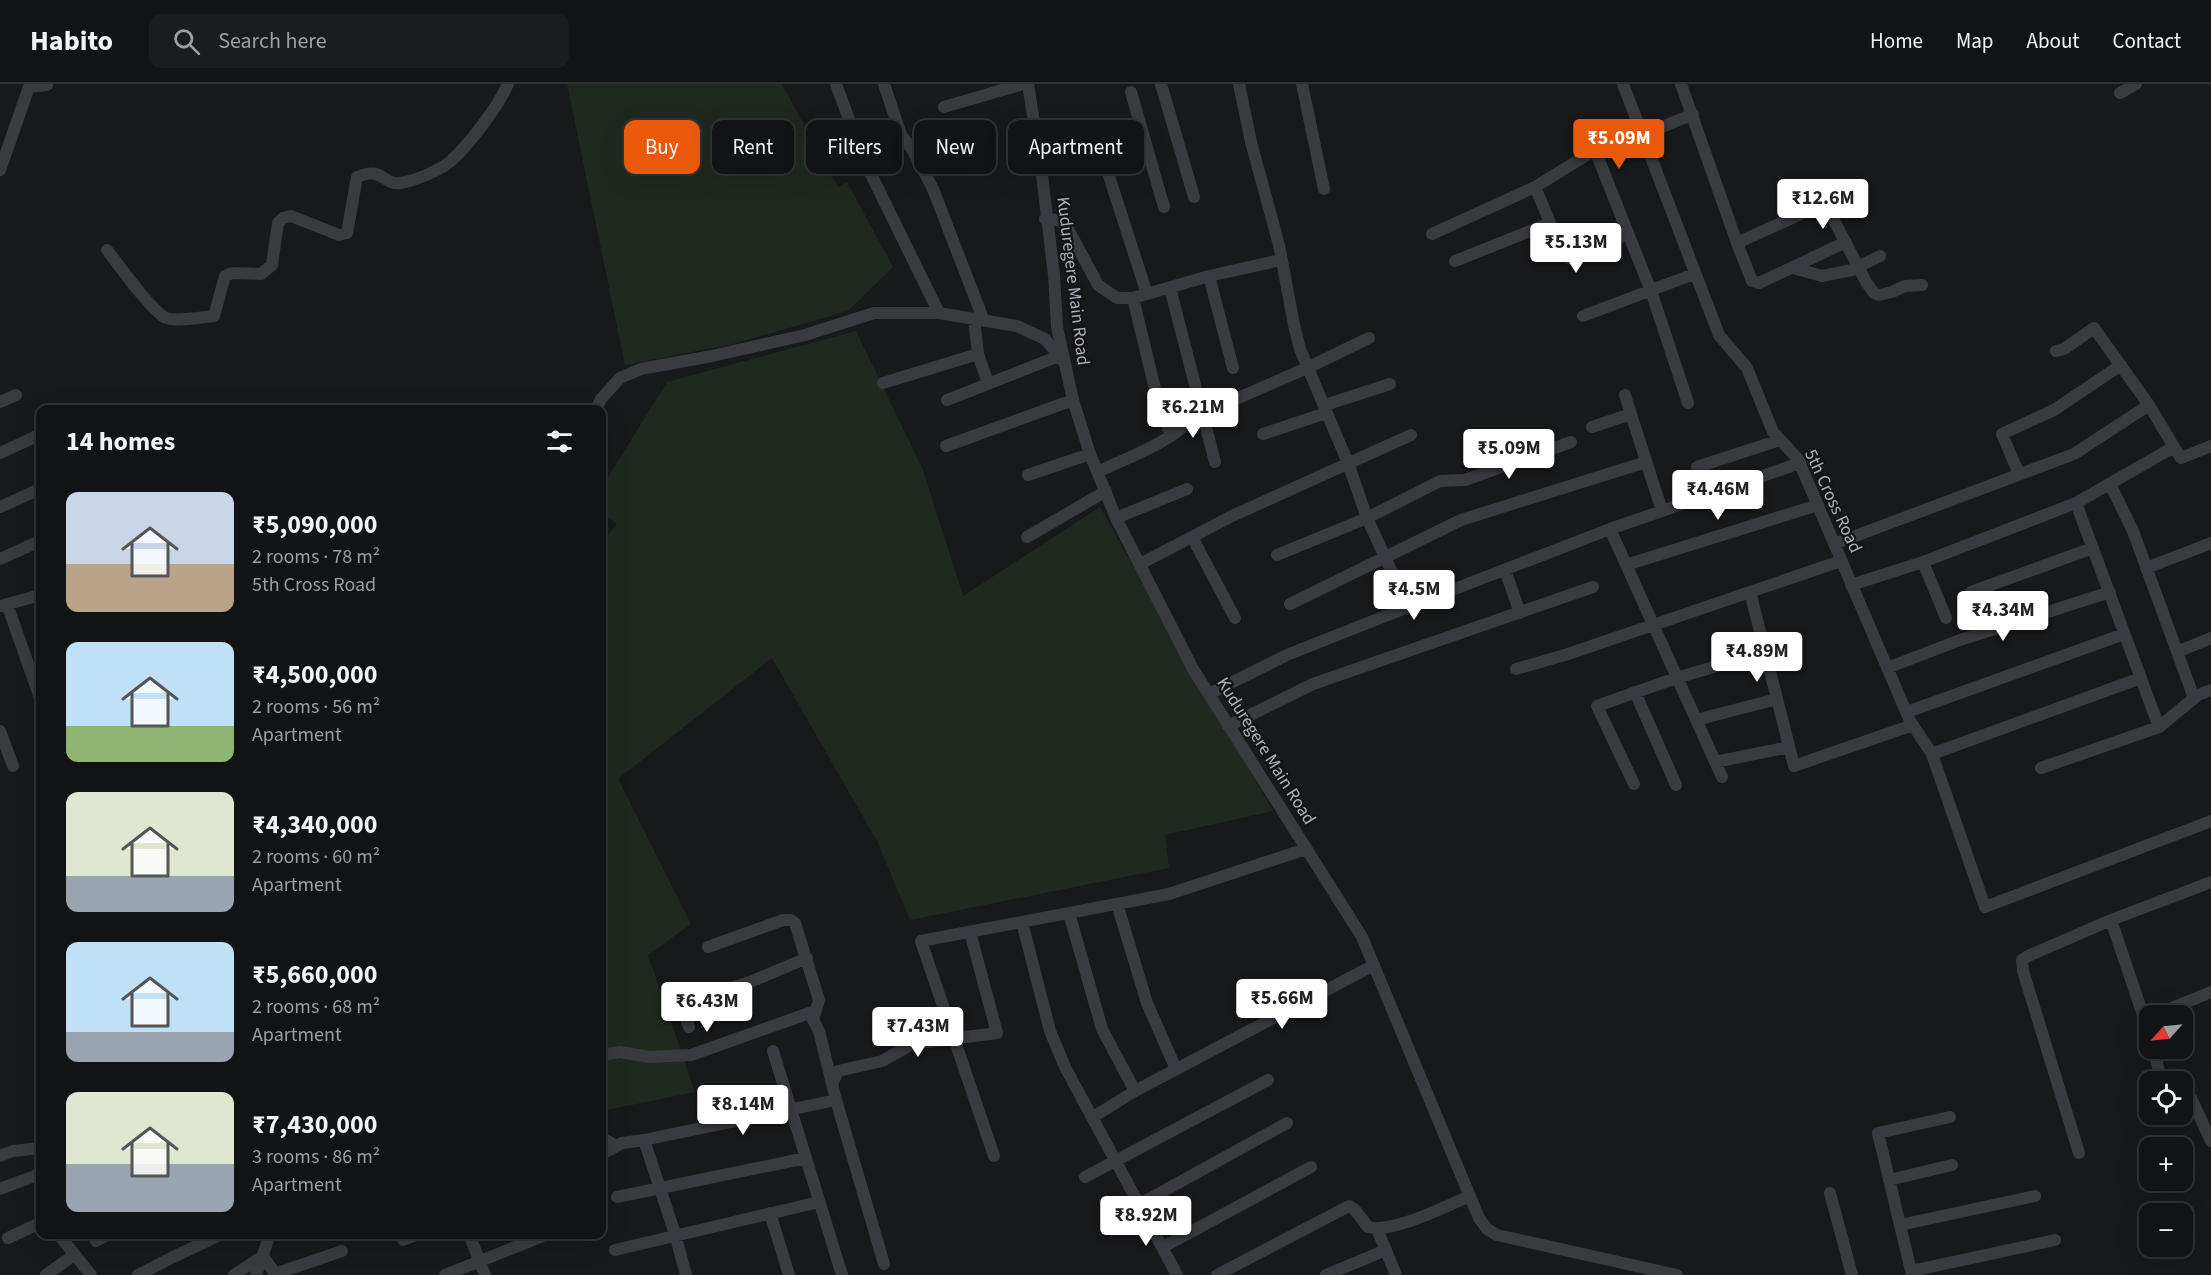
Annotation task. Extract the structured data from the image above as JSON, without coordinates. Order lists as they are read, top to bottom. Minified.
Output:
{"streets":{"street":["Kuduregere Main Road","5th Cross Road"]},"north":"bottom left","page":{"header":"Habito","search":"Search here","nav":["Home","Map","About","Contact"],"price":["₹5.09M","₹12.6M","₹5.13M","₹6.21M","₹5.09M","₹4.46M","₹4.5M","₹4.34M","₹4.89M","₹5.66M","₹6.43M","₹7.43M","₹8.14M","₹8.92M"],"chip":["Buy","Rent","Filters","New","Apartment"],"heading":"14 homes","list":[{"name":"₹5,090,000","note":"2 rooms · 78 m² · 5th Cross Road"},{"name":"₹4,500,000","note":"2 rooms · 56 m² · Apartment"},{"name":"₹4,340,000","note":"2 rooms · 60 m² · Apartment"},{"name":"₹5,660,000","note":"2 rooms · 68 m² · Apartment"},{"name":"₹7,430,000","note":"3 rooms · 86 m² · Apartment"}],"map_buttons":["+","−"]}}
